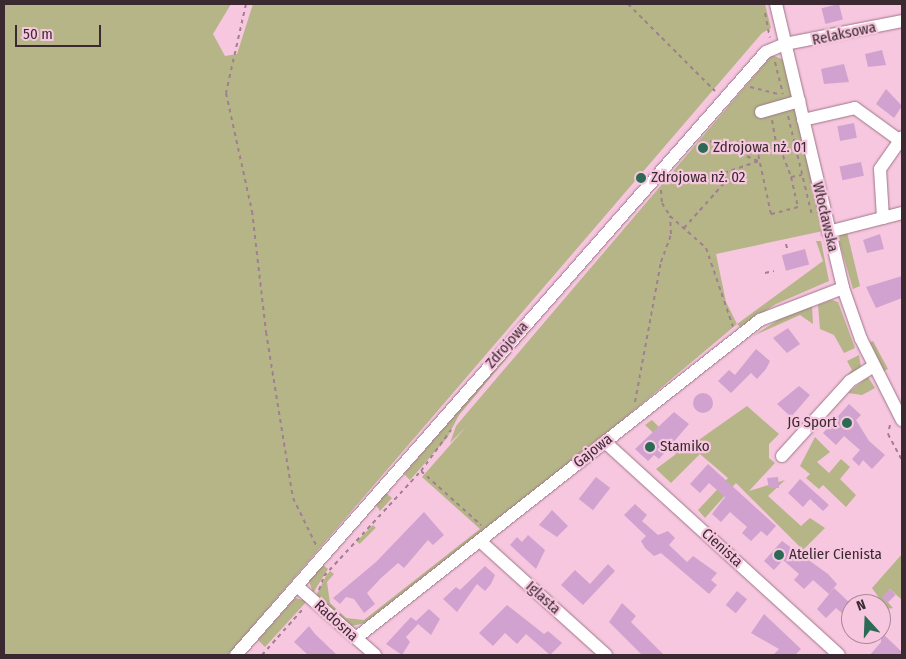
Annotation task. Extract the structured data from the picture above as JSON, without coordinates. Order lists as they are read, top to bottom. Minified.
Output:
{"streets":{"street":["Relaksowa","Włocławska","Zdrojowa","Gajowa","Cienista","Iglasta","Radosna"]},"crossings":[["Relaksowa","Włocławska"],["Relaksowa","Zdrojowa"],["Włocławska","Zdrojowa"],["Włocławska","Gajowa"],["Zdrojowa","Radosna"],["Gajowa","Cienista"],["Gajowa","Iglasta"],["Gajowa","Radosna"]],"places":["Zdrojowa nż. 01","Zdrojowa nż. 02","JG Sport","Stamiko","Atelier Cienista"],"scale_bar":"50 m","north":"top"}
